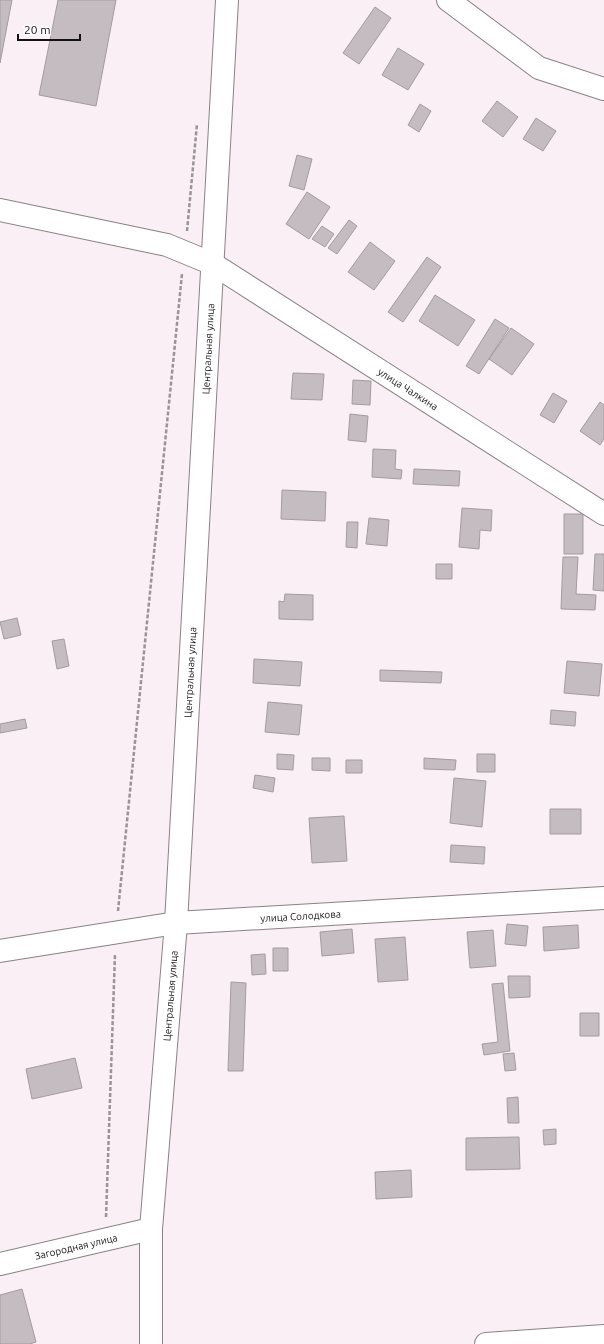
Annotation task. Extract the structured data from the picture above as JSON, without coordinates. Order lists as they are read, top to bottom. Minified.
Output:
{"streets":{"street":["Центральная улица","улица Чалкина","улица Солодкова","Загородная улица"]},"crossings":[["Центральная улица","улица Чалкина"],["Центральная улица","улица Солодкова"],["Центральная улица","Загородная улица"]],"scale_bar":"20 m"}
